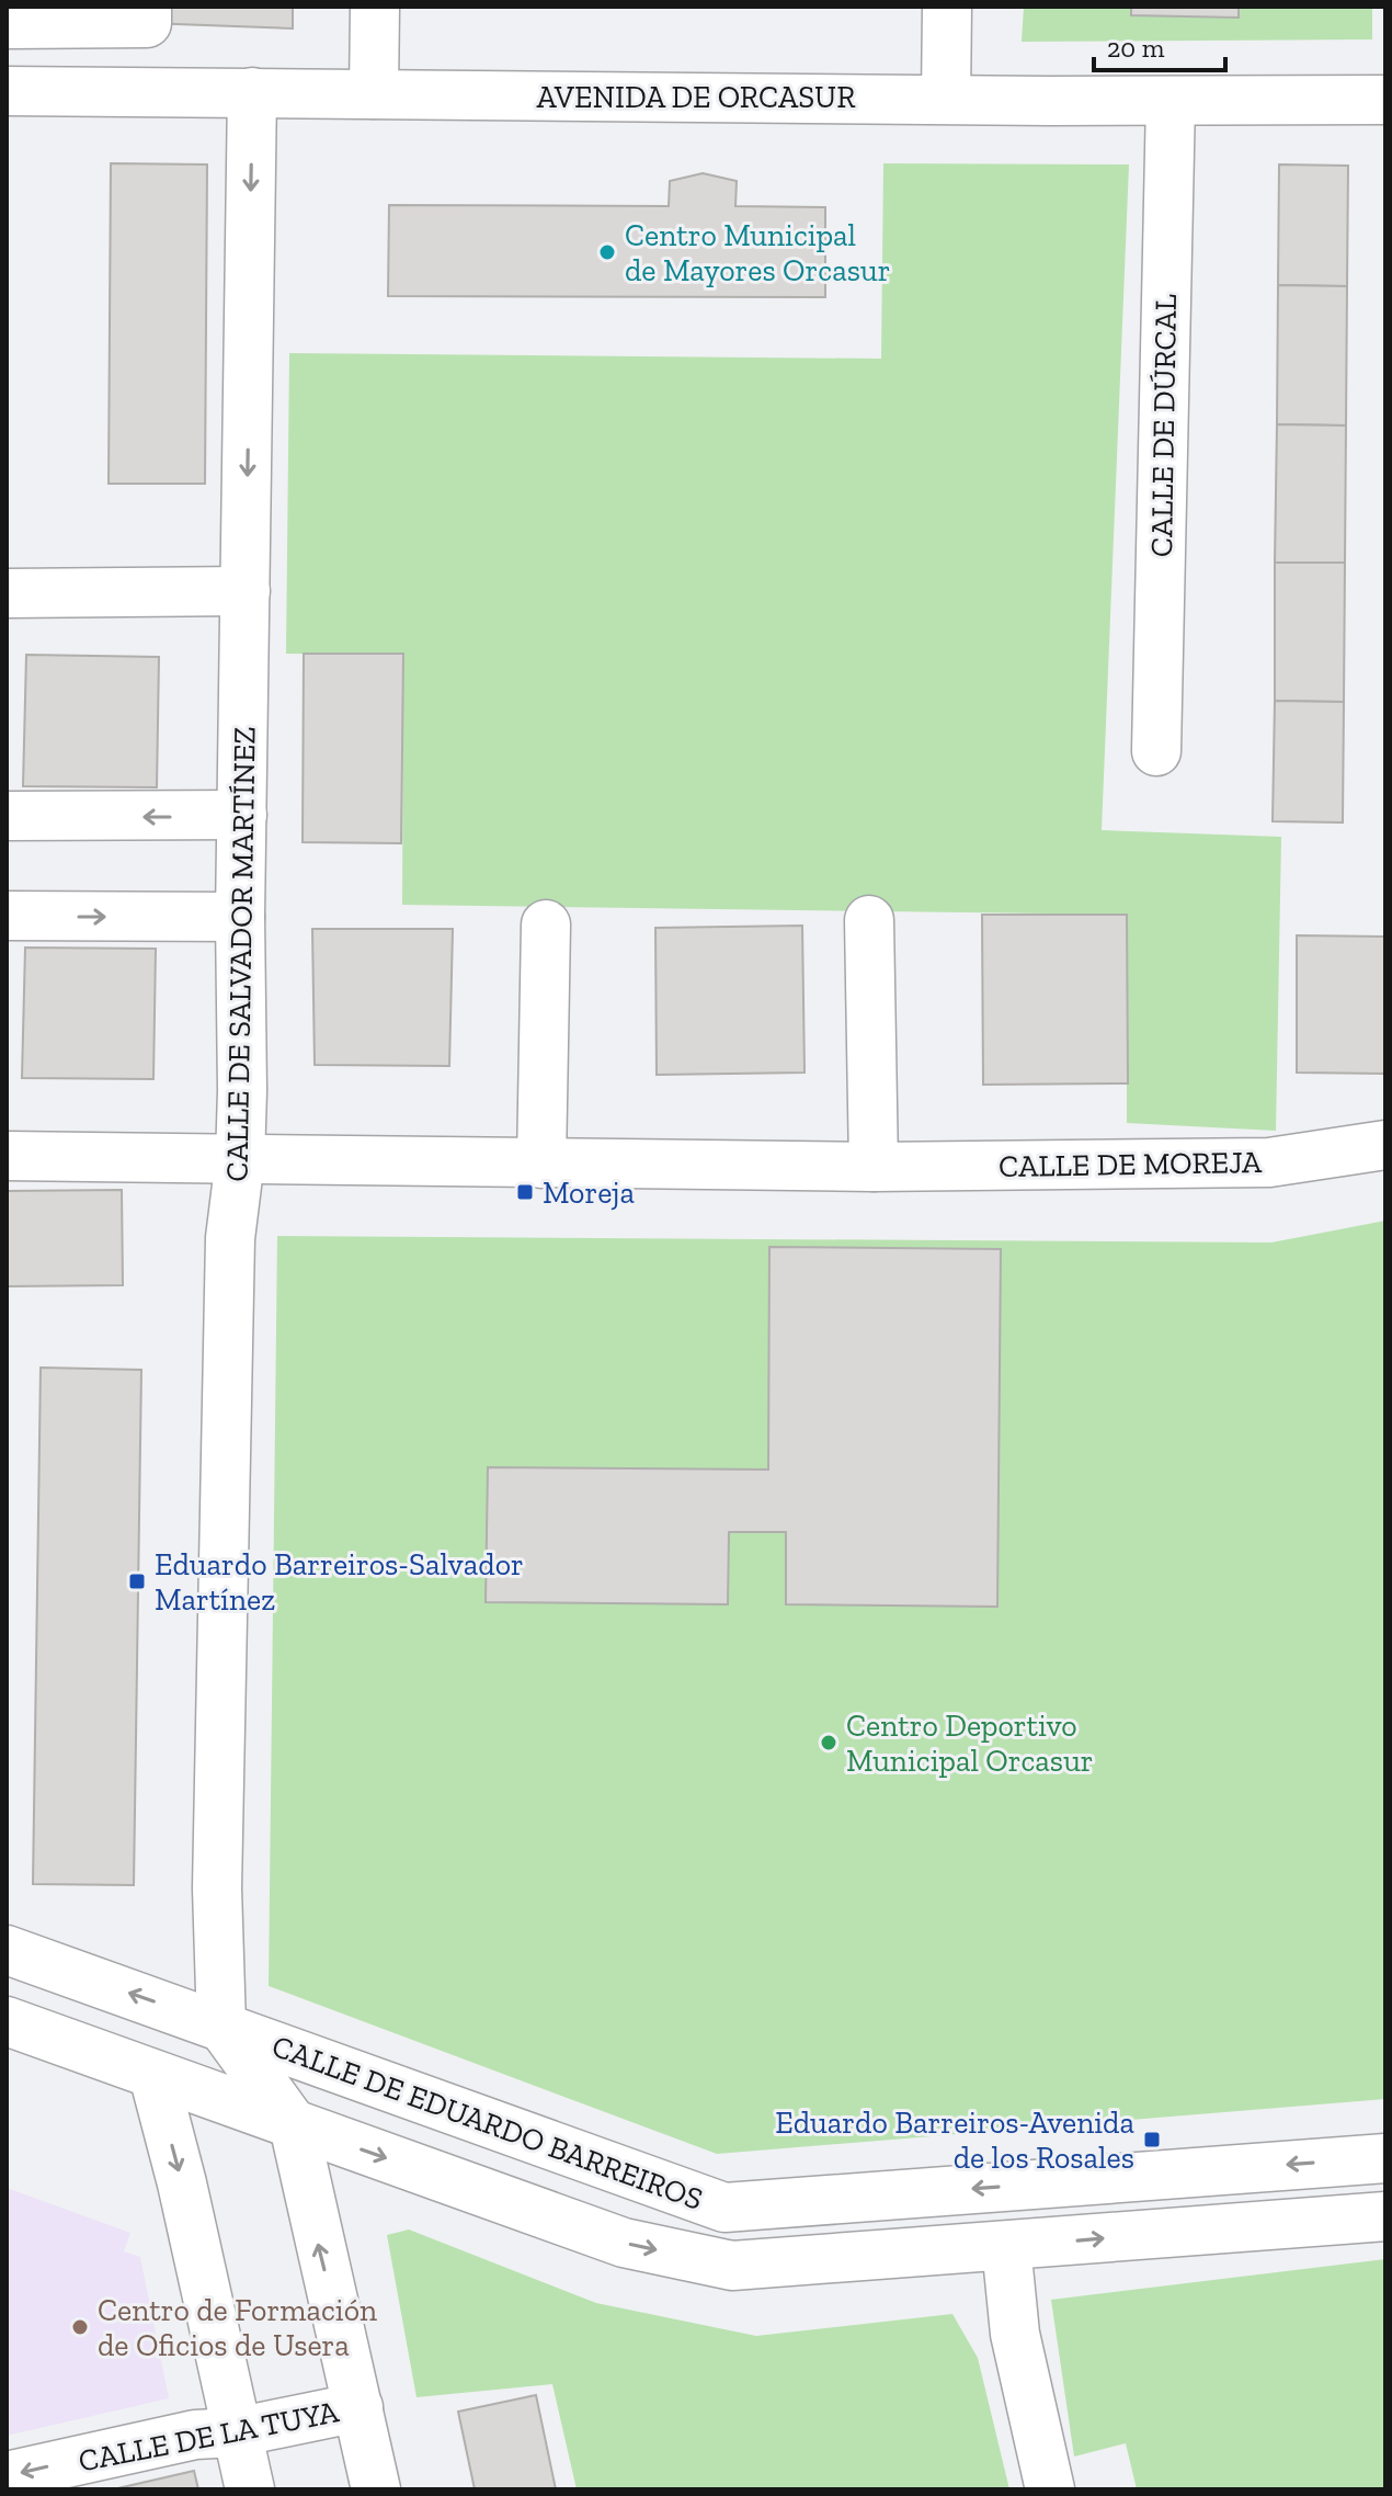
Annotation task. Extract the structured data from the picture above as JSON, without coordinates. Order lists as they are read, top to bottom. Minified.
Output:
{"streets":{"street":["AVENIDA DE ORCASUR","CALLE DE DÚRCAL","CALLE DE SALVADOR MARTÍNEZ","CALLE DE MOREJA","CALLE DE EDUARDO BARREIROS","CALLE DE LA TUYA"]},"crossings":[["AVENIDA DE ORCASUR","CALLE DE DÚRCAL"],["AVENIDA DE ORCASUR","CALLE DE SALVADOR MARTÍNEZ"],["CALLE DE SALVADOR MARTÍNEZ","CALLE DE MOREJA"],["CALLE DE SALVADOR MARTÍNEZ","CALLE DE EDUARDO BARREIROS"]],"places":{"other":["Centro Municipal de Mayores Orcasur","Centro Deportivo Municipal Orcasur","Centro de Formación de Oficios de Usera"],"transit":["Moreja","Eduardo Barreiros-Salvador Martínez","Eduardo Barreiros-Avenida de los Rosales"]},"scale_bar":"20 m"}
